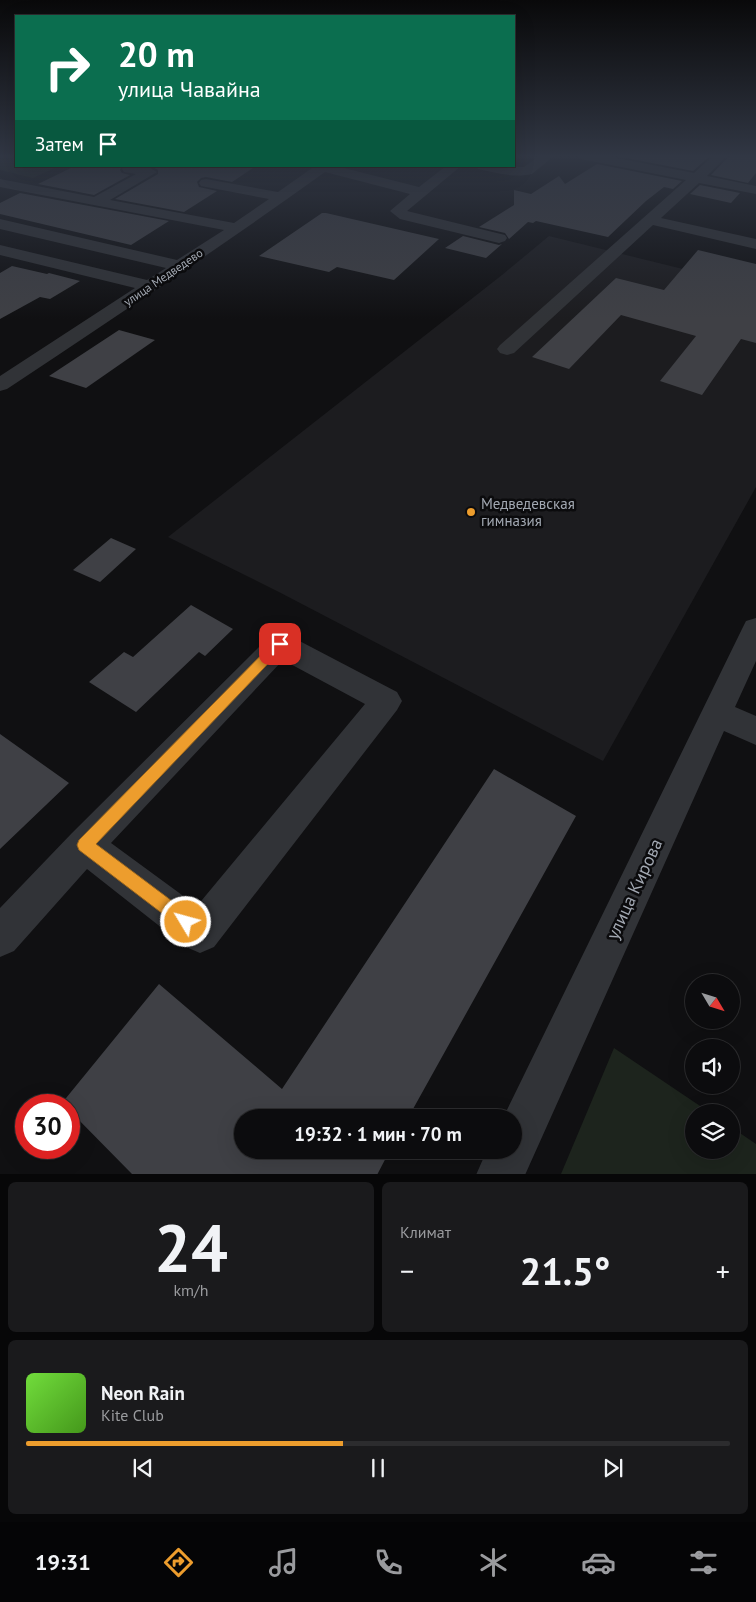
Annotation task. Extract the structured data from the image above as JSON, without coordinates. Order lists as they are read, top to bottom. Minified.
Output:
{"streets":{"street":["улица Медведево","улица Кирова"]},"places":["Медведевская гимназия"],"north":"bottom right","page":{"turn":["20 m","улица Чавайна"],"then":"Затем","limit":"30","trip":"19:32 · 1 мин · 70 m","tile":[["24","km/h"],"Климат"],"heat":["−","21.5°","+"],"song":["Neon Rain","Kite Club"],"tabs":"19:31"}}
